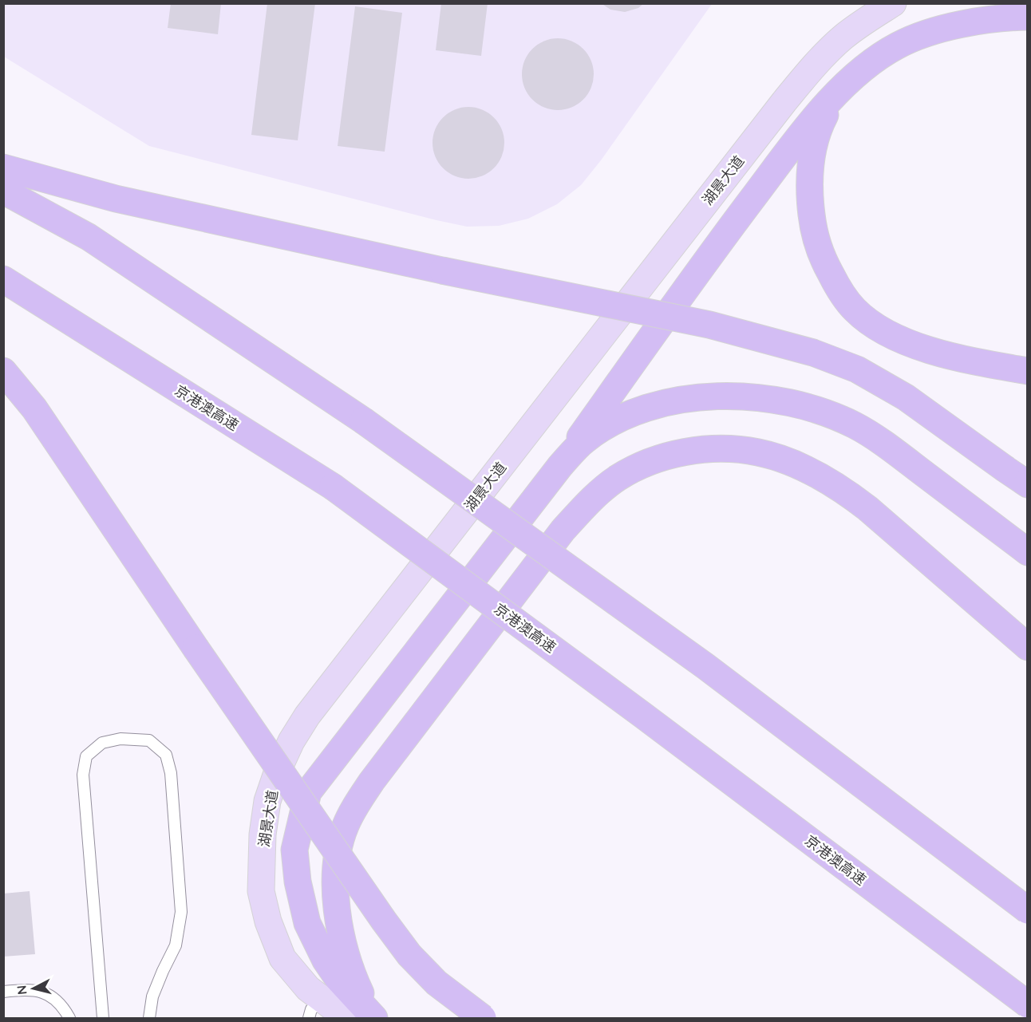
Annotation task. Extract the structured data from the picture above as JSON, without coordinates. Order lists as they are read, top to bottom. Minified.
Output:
{"streets":{"highway":["京港澳高速"],"main road":["湖景大道"]},"north":"left"}
